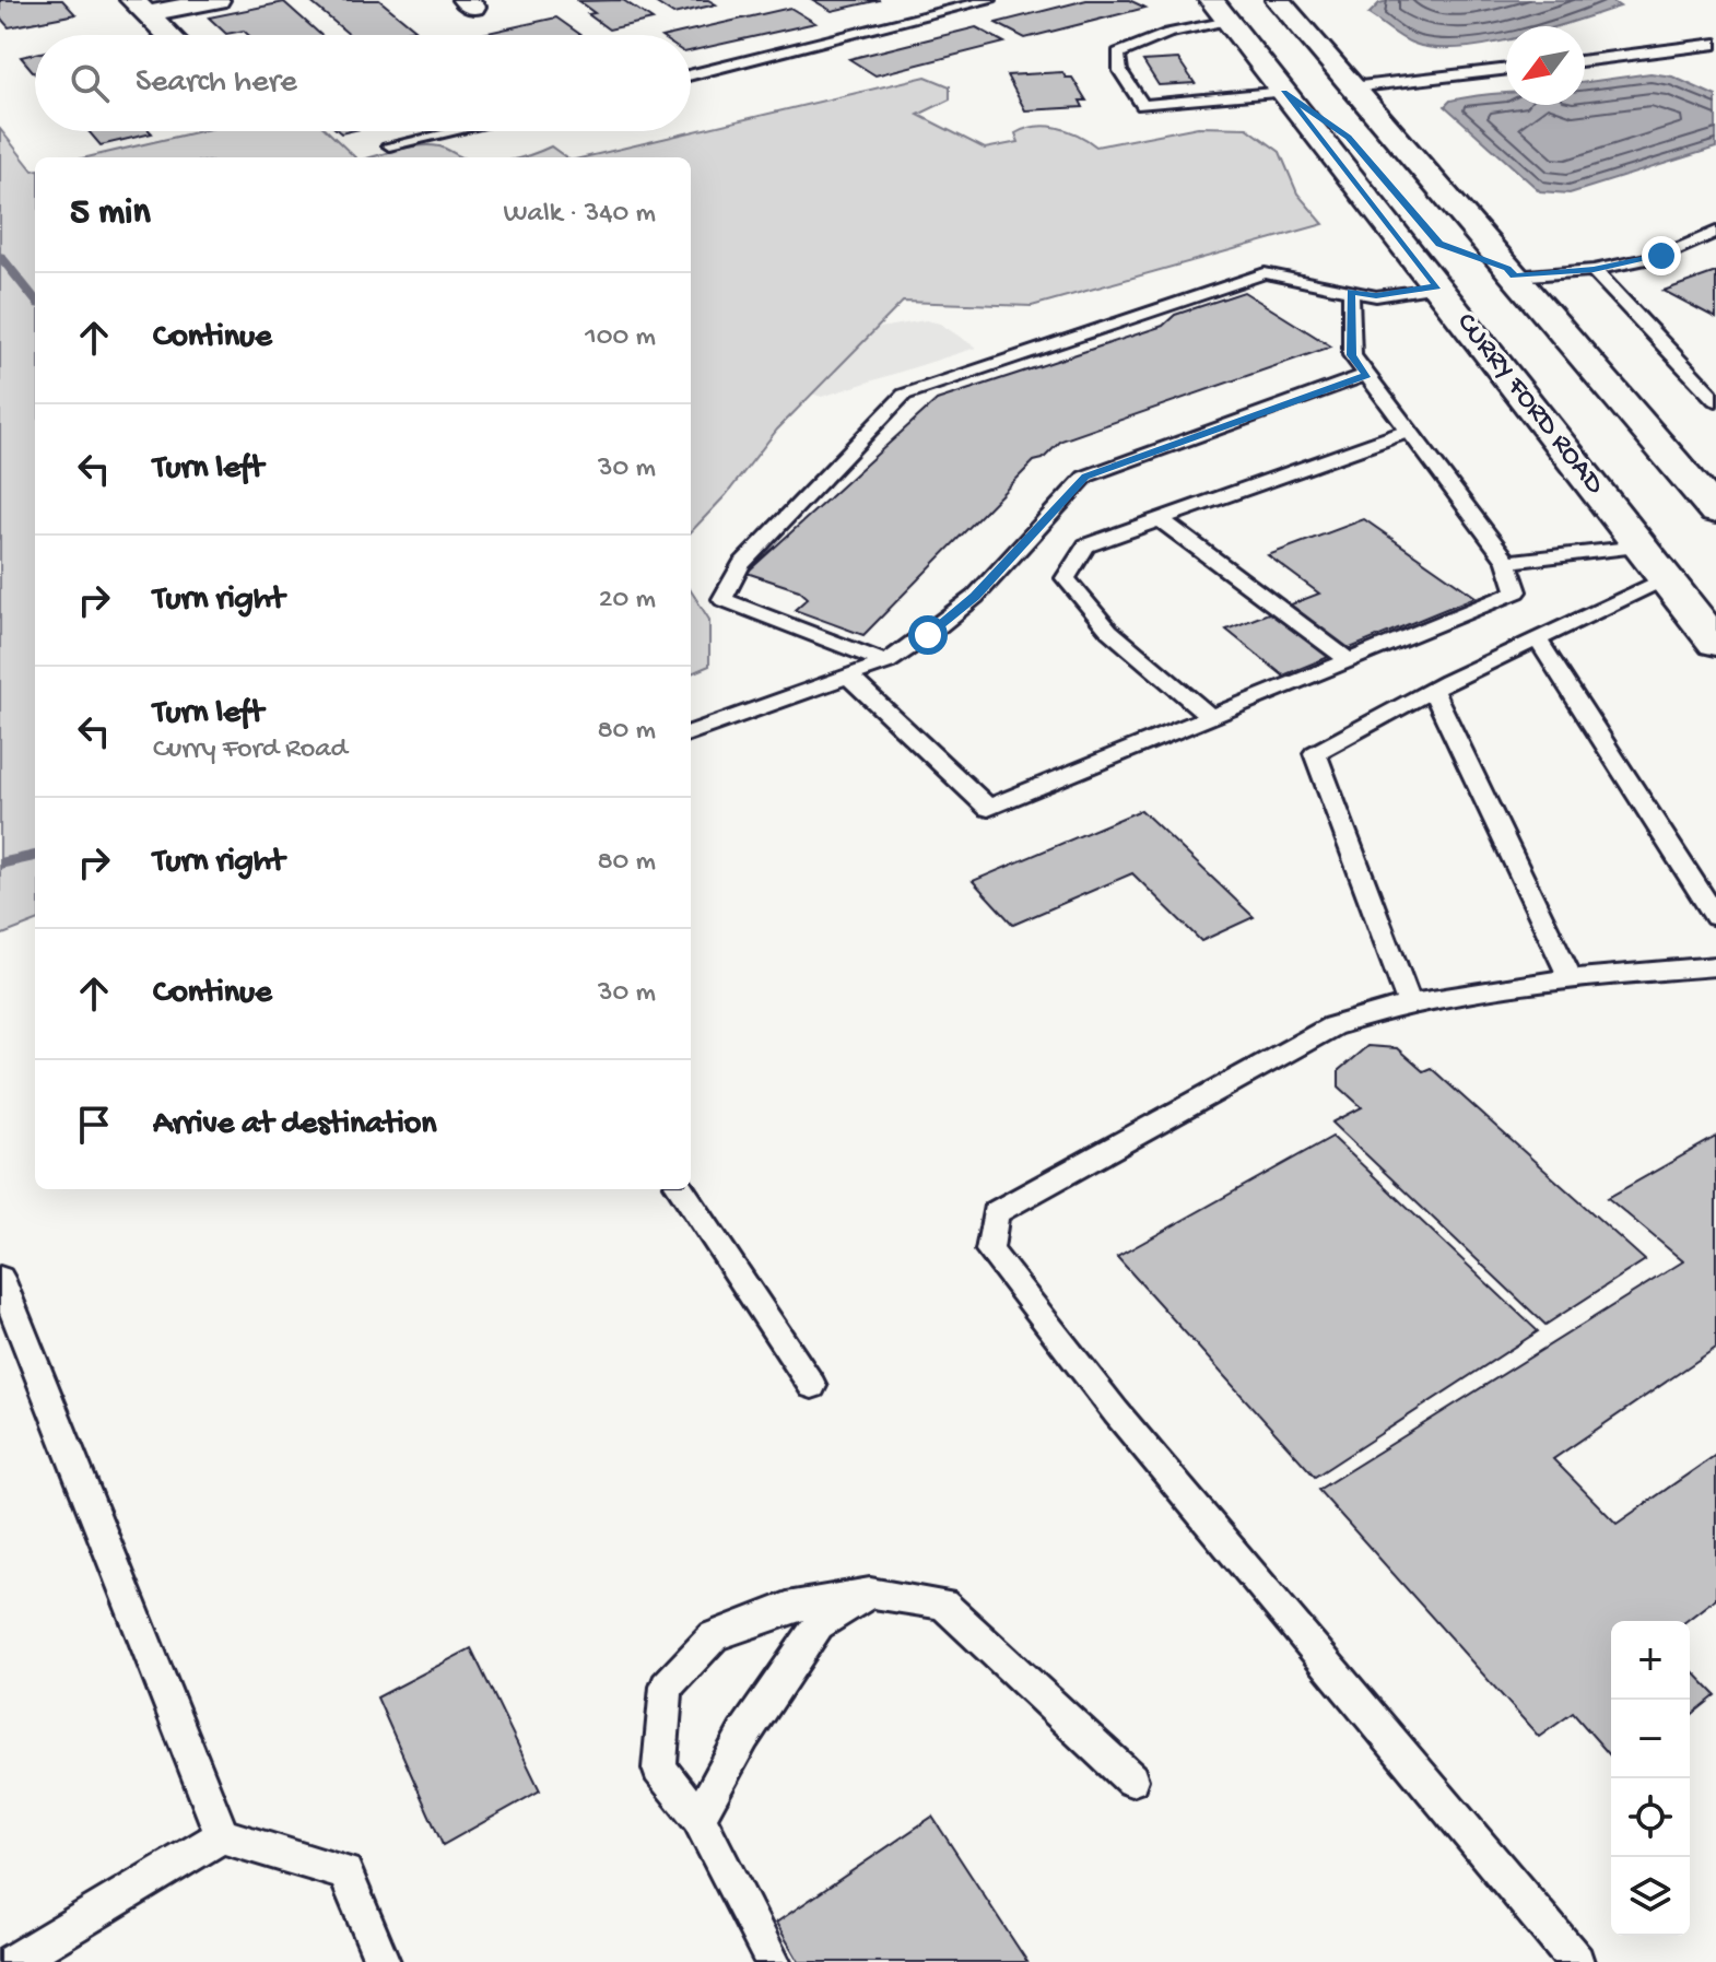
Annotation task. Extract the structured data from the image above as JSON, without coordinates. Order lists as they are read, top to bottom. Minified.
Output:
{"streets":{"main road":["CURRY FORD ROAD"]},"north":"bottom left","page":{"search":"Search here","heading":["5 min","Walk · 340 m"],"list":[["Continue","100 m"],["Turn left","30 m"],["Turn right","20 m"],["Turn left","Curry Ford Road","80 m"],["Turn right","80 m"],["Continue","30 m"],"Arrive at destination"],"map_buttons":["+","−"]}}
